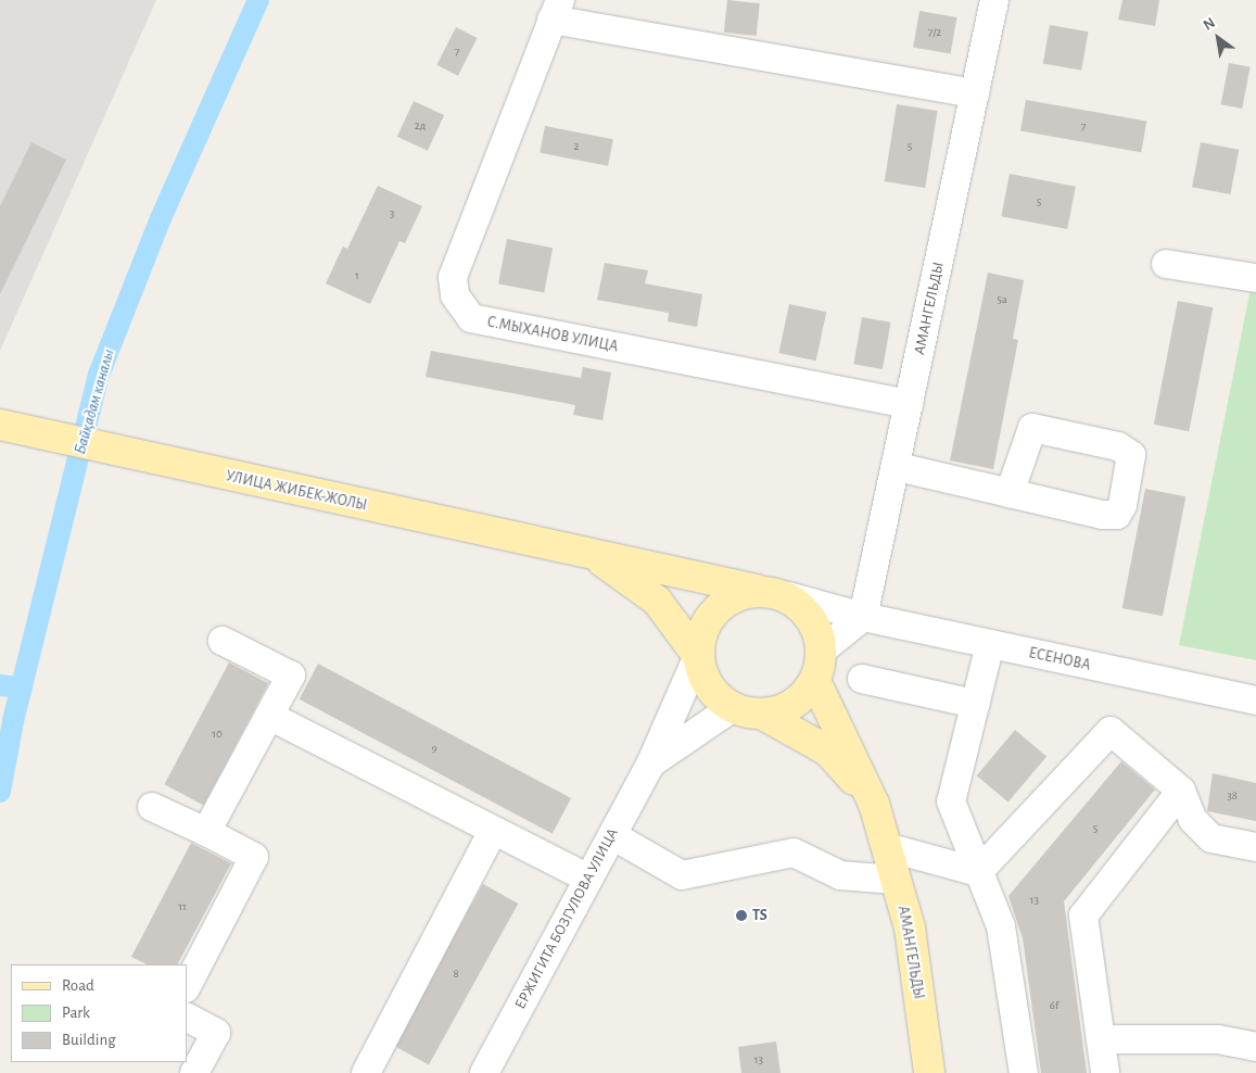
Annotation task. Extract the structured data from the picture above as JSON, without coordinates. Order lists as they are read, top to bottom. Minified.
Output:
{"streets":{"main road":["АМАНГЕЛЬДЫ","УЛИЦА ЖИБЕК-ЖОЛЫ"],"street":["С.МЫХАНОВ УЛИЦА","ЕСЕНОВА","ЕРЖИГИТА БОЗГУЛОВА УЛИЦА"]},"crossings":[["АМАНГЕЛЬДЫ","С.МЫХАНОВ УЛИЦА"],["АМАНГЕЛЬДЫ","УЛИЦА ЖИБЕК-ЖОЛЫ"],["АМАНГЕЛЬДЫ","ЕСЕНОВА"],["АМАНГЕЛЬДЫ","ЕРЖИГИТА БОЗГУЛОВА УЛИЦА"],["УЛИЦА ЖИБЕК-ЖОЛЫ","ЕСЕНОВА"],["УЛИЦА ЖИБЕК-ЖОЛЫ","ЕРЖИГИТА БОЗГУЛОВА УЛИЦА"],["ЕСЕНОВА","ЕРЖИГИТА БОЗГУЛОВА УЛИЦА"]],"water":["Байқадам каналы"],"places":["TS"],"house_numbers":["7/2","7","2д","7","2","5","5","3","1","5а","10","9","38","5","13","11","8","6f","13"],"legend":["Road","Park","Building"],"north":"top left"}
